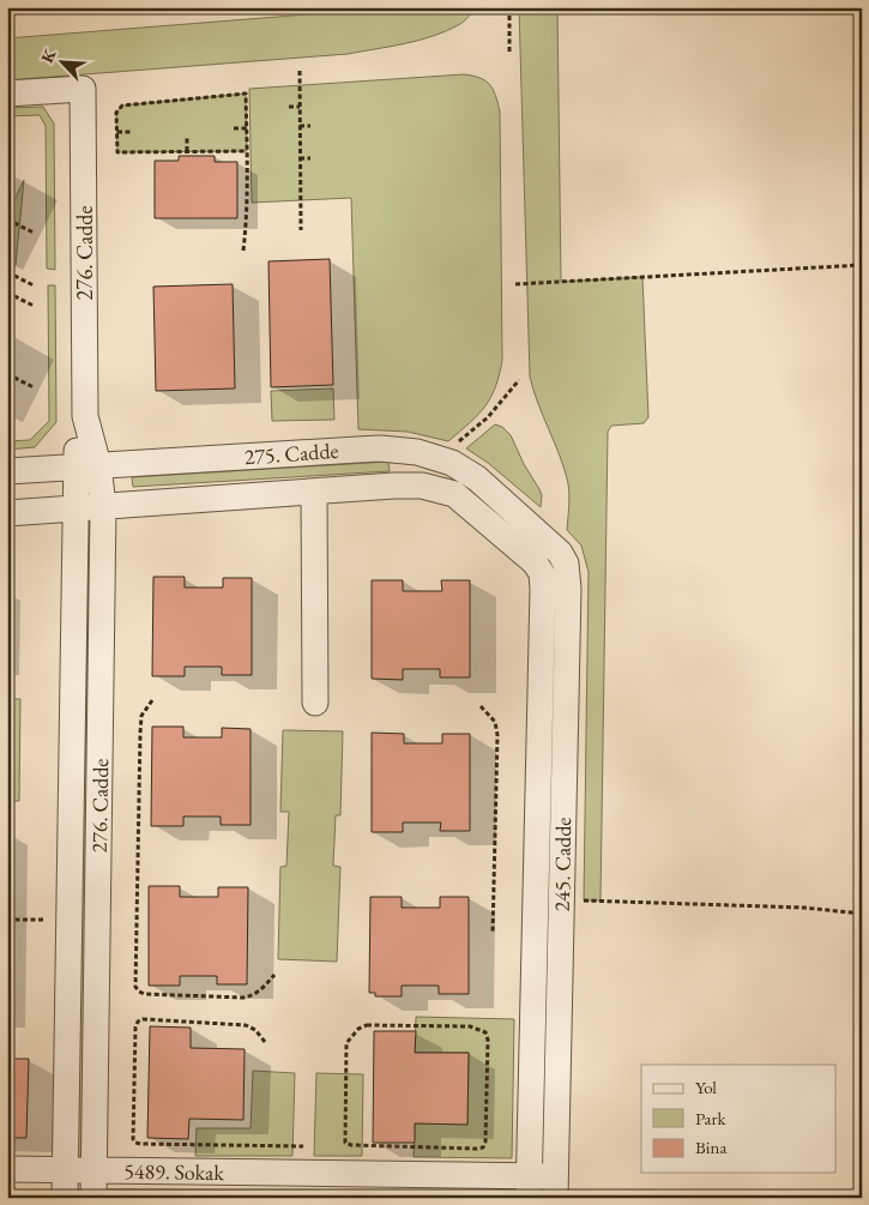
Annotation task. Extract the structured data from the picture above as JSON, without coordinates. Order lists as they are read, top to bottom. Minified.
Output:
{"streets":{"street":["276. Cadde","275. Cadde","245. Cadde","5489. Sokak"]},"crossings":[["276. Cadde","275. Cadde"],["276. Cadde","5489. Sokak"],["275. Cadde","245. Cadde"],["245. Cadde","5489. Sokak"]],"legend":["Yol","Park","Bina"],"north":"top left"}
